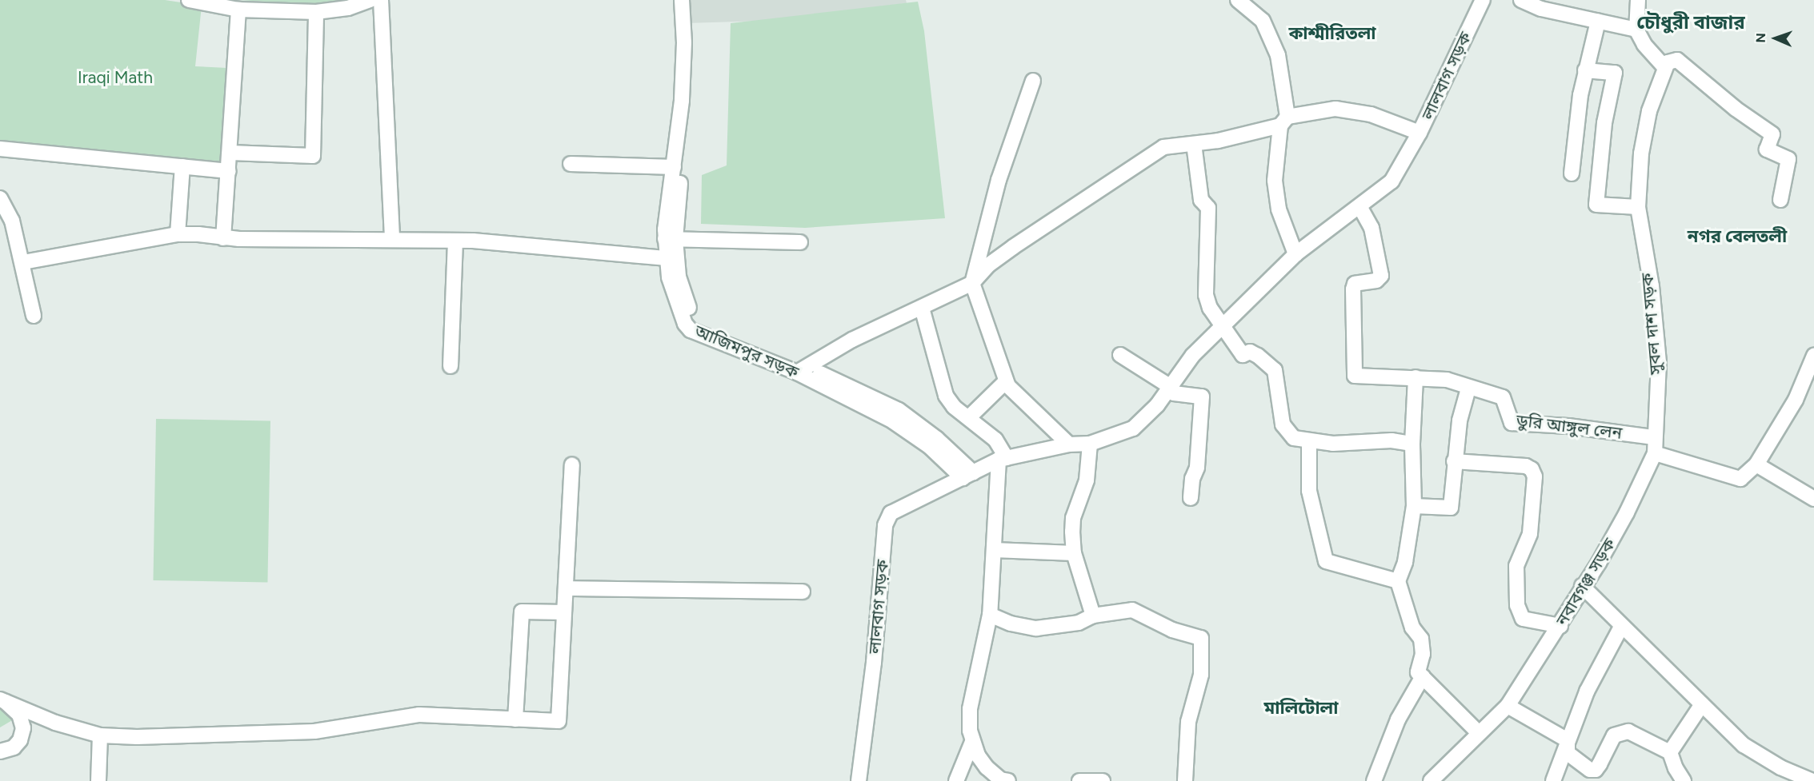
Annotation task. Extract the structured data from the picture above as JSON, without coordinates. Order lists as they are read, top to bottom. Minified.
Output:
{"streets":{"street":["লালবাগ সড়ক","সুবল দাশ সড়ক","আজিমপুর সড়ক","ডুরি আঙ্গুল লেন","নবাবগঞ্জ সড়ক"]},"crossings":[["লালবাগ সড়ক","আজিমপুর সড়ক"],["লালবাগ সড়ক","ডুরি আঙ্গুল লেন"],["সুবল দাশ সড়ক","ডুরি আঙ্গুল লেন"],["সুবল দাশ সড়ক","নবাবগঞ্জ সড়ক"]],"districts":["চৌধুরী বাজার","কাশ্মীরিতলা","নগর বেলতলী","মালিটোলা"],"parks":["Iraqi Math"],"north":"left"}
